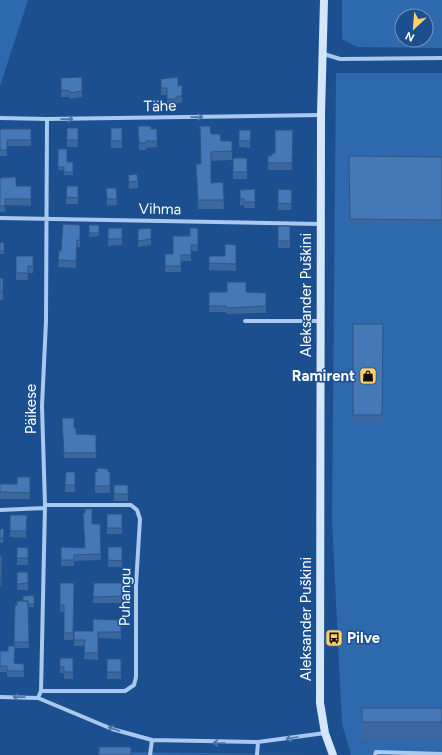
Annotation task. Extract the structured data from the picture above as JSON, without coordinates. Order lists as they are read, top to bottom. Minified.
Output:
{"streets":{"main road":["Aleksander Puškini"],"street":["Tähe","Vihma","Päikese","Puhangu"]},"crossings":[["Tähe","Aleksander Puškini"],["Tähe","Päikese"],["Vihma","Aleksander Puškini"],["Vihma","Päikese"],["Päikese","Puhangu"]],"one_way":["Tähe"],"places":{"shop":["Ramirent"],"bus stop":["Pilve"]},"north":"bottom left"}
